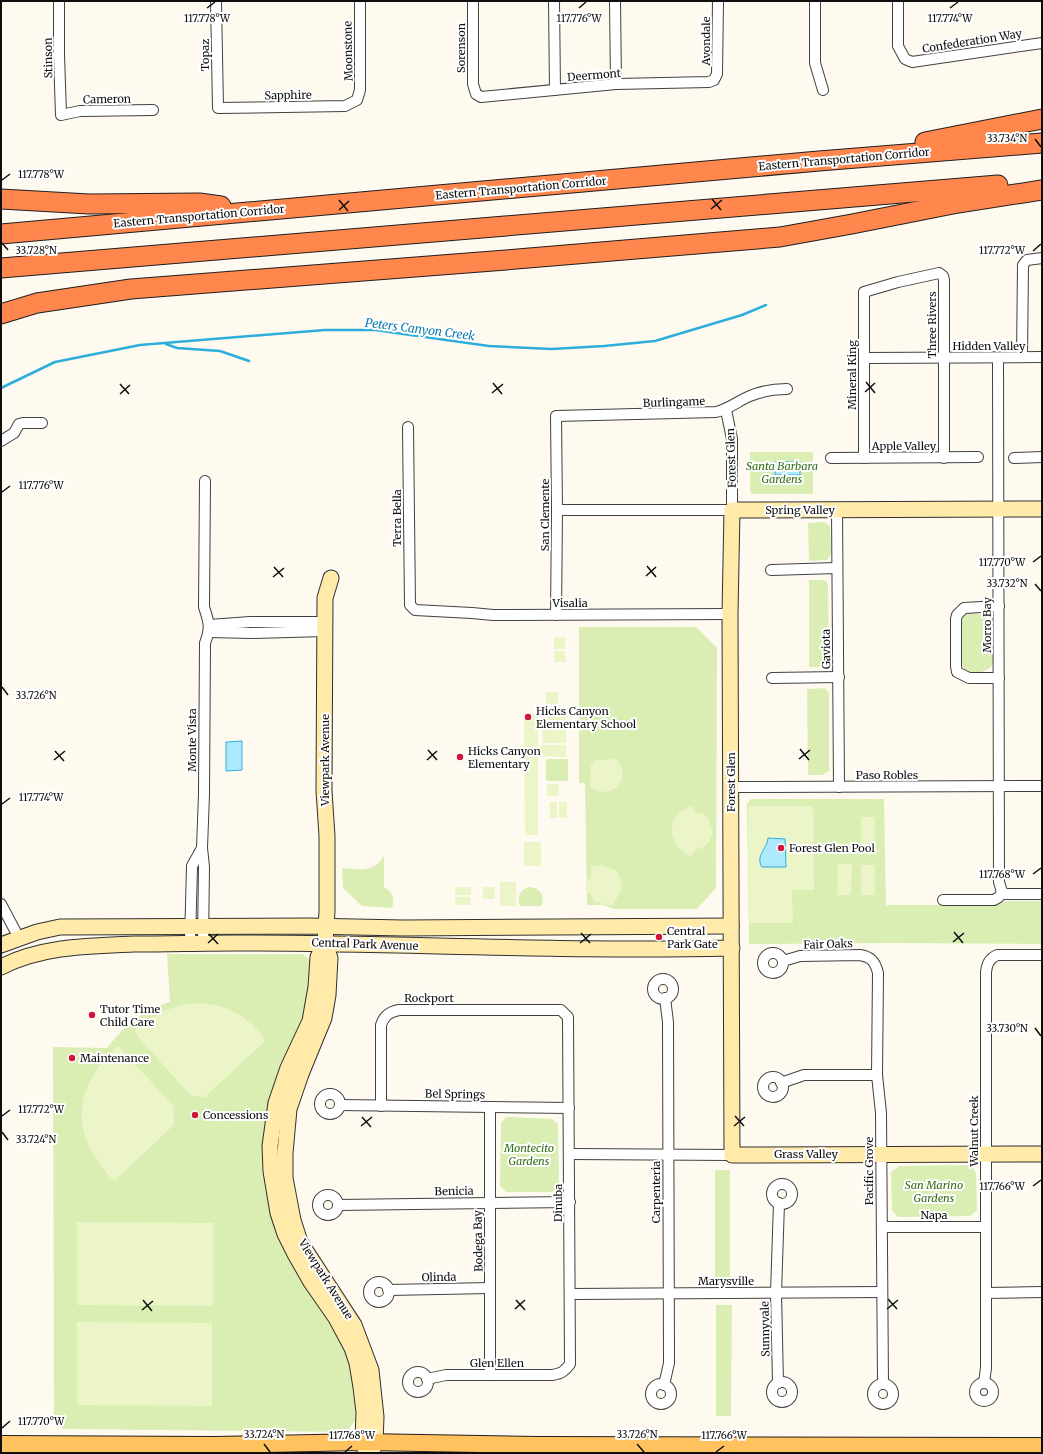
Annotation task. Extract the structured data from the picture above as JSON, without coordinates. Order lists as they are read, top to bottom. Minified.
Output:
{"streets":{"highway":["Eastern Transportation Corridor"],"street":["Avondale","Confederation Way","Sorenson","Moonstone","Topaz","Stinson","Deermont","Sapphire","Cameron","Three Rivers","Hidden Valley","Mineral King","Burlingame","Apple Valley","Forest Glen","Spring Valley","San Clemente","Terra Bella","Visalia","Morro Bay","Gaviota","Monte Vista","Viewpark Avenue","Paso Robles","Central Park Avenue","Fair Oaks","Rockport","Bel Springs","Walnut Creek","Grass Valley","Pacific Grove","Benicia","Carpenteria","Dinuba","Napa","Bodega Bay","Olinda","Marysville","Sunnyvale","Glen Ellen"]},"crossings":[["Avondale","Deermont"],["Sorenson","Deermont"],["Moonstone","Sapphire"],["Topaz","Sapphire"],["Stinson","Cameron"],["Three Rivers","Hidden Valley"],["Three Rivers","Mineral King"],["Three Rivers","Apple Valley"],["Hidden Valley","Mineral King"],["Hidden Valley","Morro Bay"],["Mineral King","Apple Valley"],["Burlingame","Forest Glen"],["Burlingame","San Clemente"],["Forest Glen","Spring Valley"],["Forest Glen","Visalia"],["Forest Glen","Paso Robles"],["Forest Glen","Central Park Avenue"],["Forest Glen","Grass Valley"],["Spring Valley","San Clemente"],["Spring Valley","Morro Bay"],["Spring Valley","Gaviota"],["San Clemente","Visalia"],["Terra Bella","Visalia"],["Morro Bay","Paso Robles"],["Gaviota","Paso Robles"],["Monte Vista","Central Park Avenue"],["Viewpark Avenue","Central Park Avenue"],["Fair Oaks","Pacific Grove"],["Rockport","Bel Springs"],["Rockport","Dinuba"],["Bel Springs","Dinuba"],["Bel Springs","Bodega Bay"],["Walnut Creek","Grass Valley"],["Walnut Creek","Napa"],["Grass Valley","Pacific Grove"],["Grass Valley","Carpenteria"],["Grass Valley","Dinuba"],["Pacific Grove","Napa"],["Pacific Grove","Marysville"],["Benicia","Dinuba"],["Benicia","Bodega Bay"],["Carpenteria","Marysville"],["Dinuba","Marysville"],["Dinuba","Glen Ellen"],["Bodega Bay","Olinda"],["Bodega Bay","Glen Ellen"],["Marysville","Sunnyvale"]],"water":["Peters Canyon Creek"],"parks":["Santa Barbara Gardens","Montecito Gardens","San Marino Gardens"],"places":["Hicks Canyon Elementary School","Hicks Canyon Elementary","Forest Glen Pool","Central Park Gate","Tutor Time Child Care","Maintenance","Concessions"],"coordinates":["117.778°W","117.776°W","117.774°W","33.734°N","33.728°N","117.772°W","117.770°W","33.732°N","33.726°N","117.768°W","33.730°N","33.724°N","117.766°W"]}
